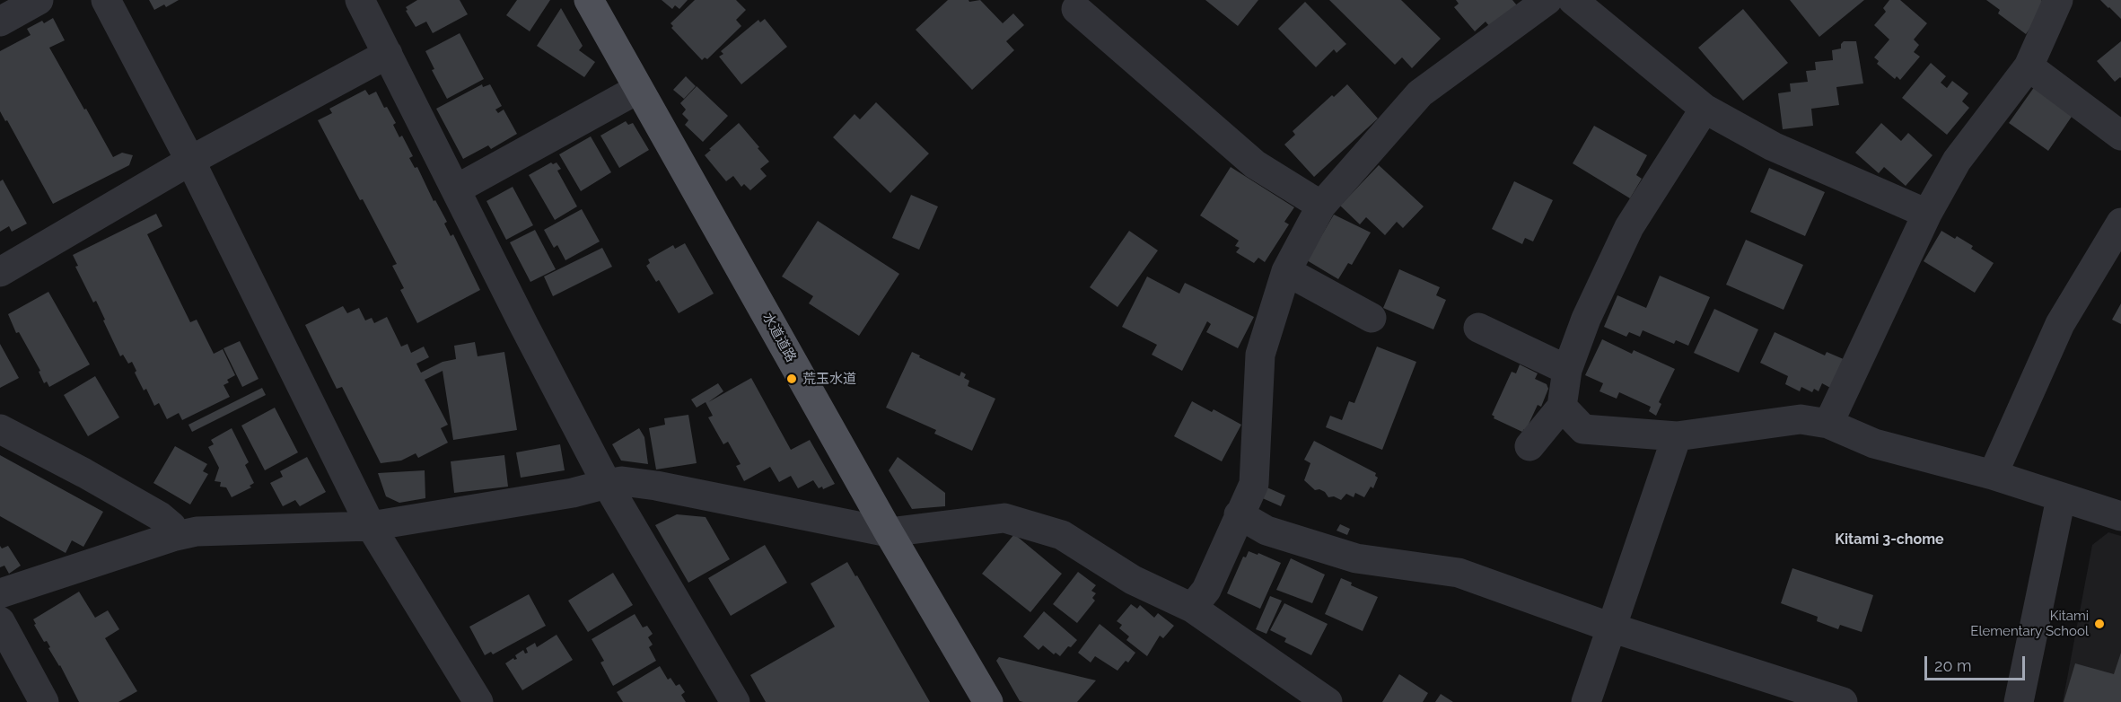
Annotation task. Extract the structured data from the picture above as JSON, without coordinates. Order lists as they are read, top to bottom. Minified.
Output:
{"streets":{"main road":["水道道路"]},"districts":["Kitami 3-chome"],"places":["荒玉水道","Kitami Elementary School"],"scale_bar":"20 m"}
